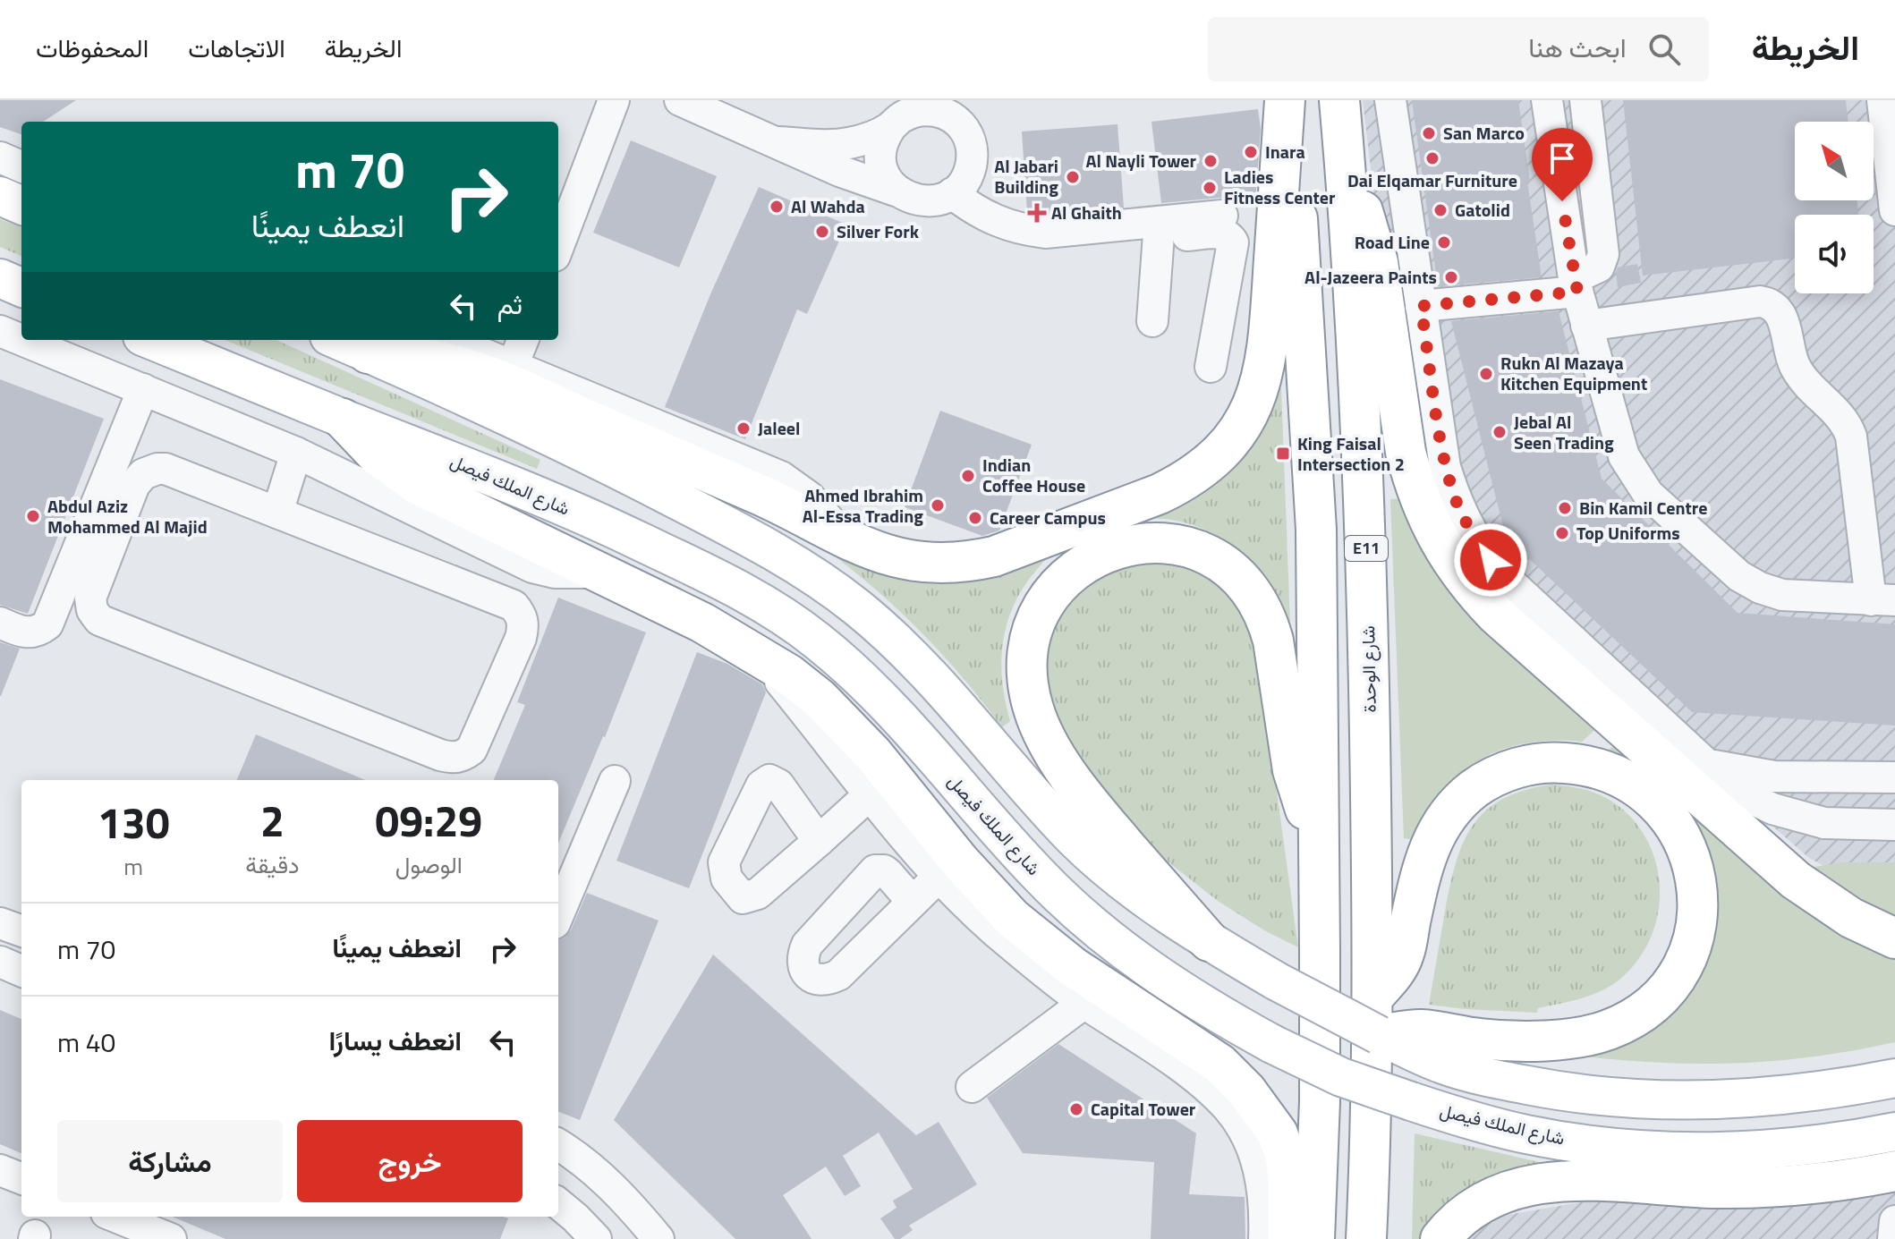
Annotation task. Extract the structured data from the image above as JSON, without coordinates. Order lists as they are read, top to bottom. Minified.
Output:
{"streets":{"highway":["E11","شارع الوحدة"],"main road":["شارع الملك فيصل"]},"places":{"other":["San Marco","Inara","Dai Elqamar Furniture","Al Nayli Tower","Al Jabari Building","Ladies Fitness Center","Al Wahda","Gatolid","Silver Fork","Road Line","Al-Jazeera Paints","Rukn Al Mazaya Kitchen Equipment","Jaleel","Jebal Al Seen Trading","Indian Coffee House","Ahmed Ibrahim Al-Essa Trading","Bin Kamil Centre","Abdul Aziz Mohammed Al Majid","Career Campus","Top Uniforms","Capital Tower"],"health":["Al Ghaith"],"transit":["King Faisal Intersection 2"]},"north":"top left","page":{"header":"الخريطة","search":"ابحث هنا","nav":["الخريطة","الاتجاهات","المحفوظات"],"turn":["70 m","انعطف يمينًا"],"then":"ثم","eta":["09:29","الوصول","2","دقيقة","130","m"],"list":[{"name":"انعطف يمينًا","value":"70 m"},{"name":"انعطف يسارًا","value":"40 m"}],"buttons":["خروج","مشاركة"]}}
